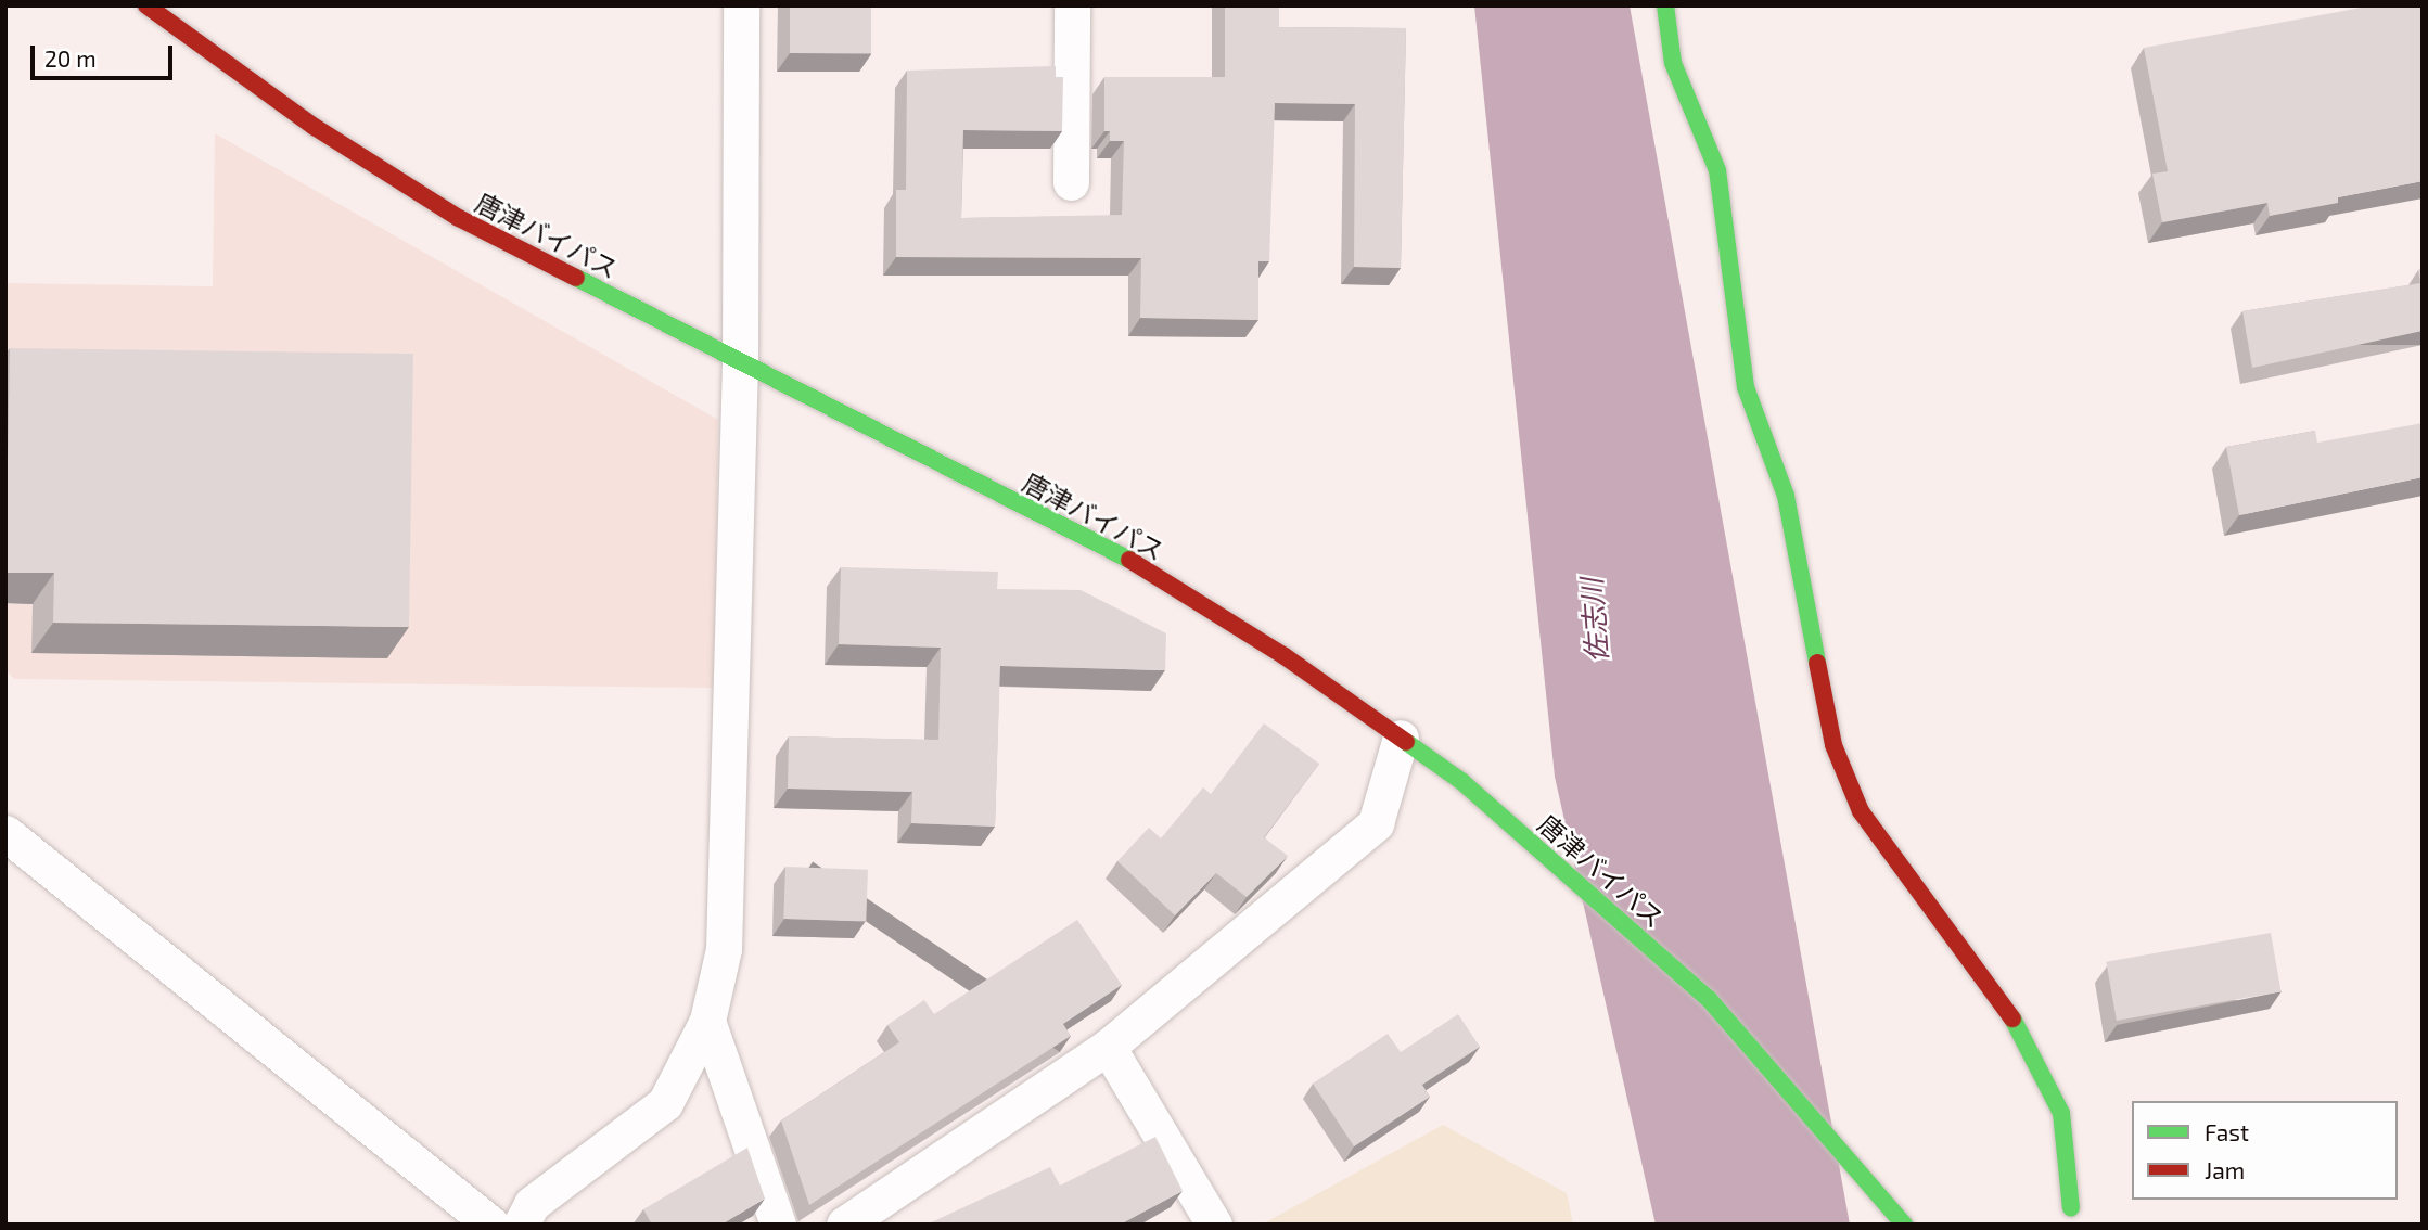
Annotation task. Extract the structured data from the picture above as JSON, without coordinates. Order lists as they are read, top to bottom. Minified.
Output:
{"streets":{"main road":["唐津バイパス"]},"water":["佐志川"],"legend":["Fast","Jam"],"scale_bar":"20 m"}
